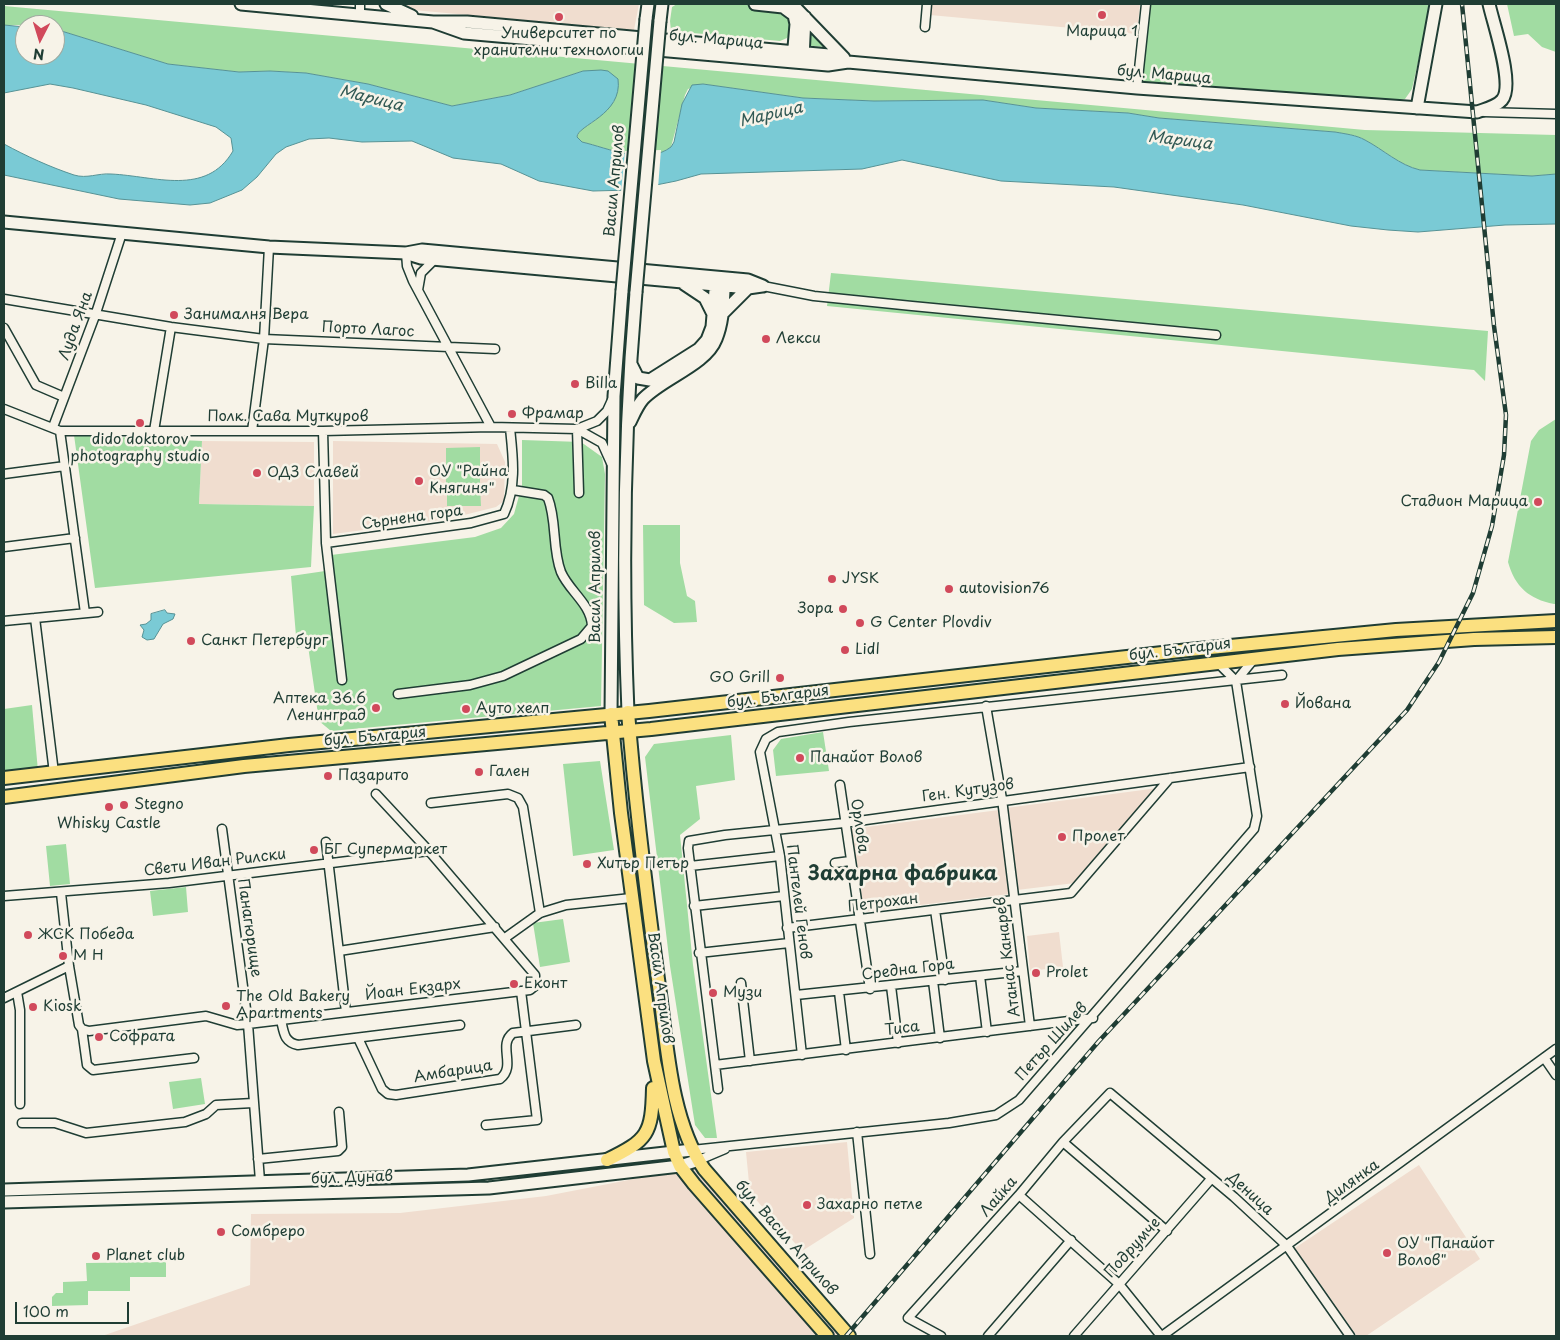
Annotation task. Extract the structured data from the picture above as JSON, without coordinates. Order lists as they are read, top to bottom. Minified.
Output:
{"streets":{"main road":["бул. Марица","Васил Априлов","бул. България","бул. Дунав","бул. Васил Априлов"],"street":["Луда Яна","Порто Лагос","Полк. Сава Муткуров","Сърнена гора","Ген. Кутузов","Орлова","Свети Иван Рилски","Пантелей Генов","Петрохан","Панагюрище","Атанас Канарев","Средна Гора","Йоан Екзарх","Тиса","Петър Шилев","Амбарица","Дилянка","Деница","Лайка","Подрумче"]},"crossings":[["бул. Марица","Васил Априлов"],["Васил Априлов","бул. България"],["Васил Априлов","Петър Шилев"],["Васил Априлов","бул. Дунав"],["Васил Априлов","бул. Васил Априлов"],["Луда Яна","Порто Лагос"],["Луда Яна","Полк. Сава Муткуров"],["Полк. Сава Муткуров","Сърнена гора"],["Ген. Кутузов","Орлова"],["Ген. Кутузов","Пантелей Генов"],["Ген. Кутузов","Петрохан"],["Ген. Кутузов","Атанас Канарев"],["Ген. Кутузов","Петър Шилев"],["Орлова","Петрохан"],["Орлова","Средна Гора"],["Свети Иван Рилски","Панагюрище"],["Пантелей Генов","Петрохан"],["Пантелей Генов","Атанас Канарев"],["Пантелей Генов","Средна Гора"],["Пантелей Генов","Тиса"],["Петрохан","Атанас Канарев"],["Панагюрище","Йоан Екзарх"],["Панагюрище","бул. Дунав"],["Атанас Канарев","Средна Гора"],["Атанас Канарев","Тиса"],["Тиса","Петър Шилев"],["Петър Шилев","бул. Дунав"],["Петър Шилев","бул. Васил Априлов"],["бул. Дунав","бул. Васил Априлов"],["Дилянка","Деница"],["Деница","Лайка"],["Деница","Подрумче"]],"districts":["Захарна фабрика"],"water":["Марица"],"places":["Марица 1","Университет по хранителни технологии","Занималня Вера","Лекси","Billa","Фрамар","dido doktorov photography studio","ОДЗ Славей","ОУ \"Райна Княгиня\"","Стадион Марица","JYSK","autovision76","Зора","G Center Plovdiv","Санкт Петербург","Lidl","GO Grill","Йована","Аптека 36.6 Ленинград","Ауто хелп","Панайот Волов","Гален","Пазарито","Stegno","Whisky Castle","Пролет","БГ Супермаркет","Хитър Петър","ЖСК Победа","М Н","Prolet","Еконт","Музи","The Old Bakery Apartments","Kiosk","Софрата","Захарно петле","Сомбреро","ОУ \"Панайот Волов\"","Planet club"],"scale_bar":"100 m","north":"bottom"}
